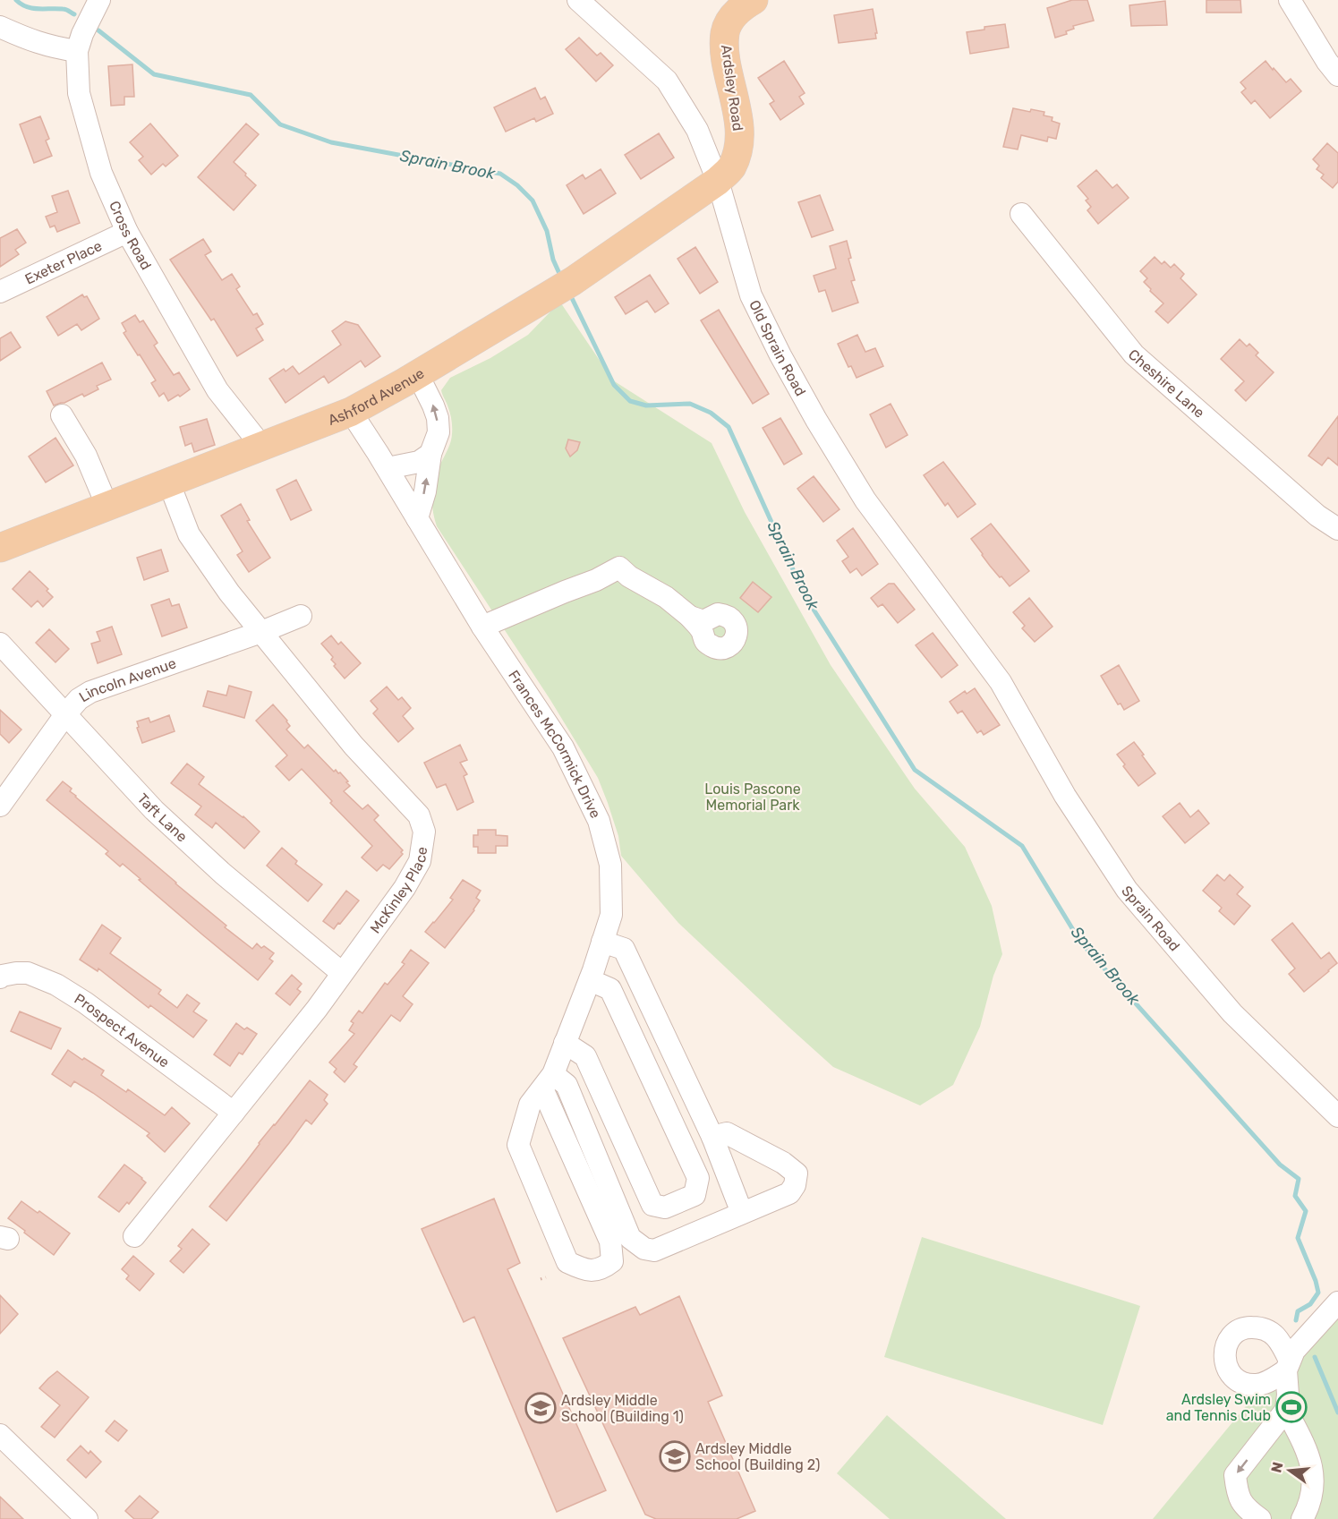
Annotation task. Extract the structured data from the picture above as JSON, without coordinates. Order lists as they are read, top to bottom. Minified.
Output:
{"streets":{"main road":["Ardsley Road","Ashford Avenue"],"street":["Cross Road","Exeter Place","Old Sprain Road","Cheshire Lane","Lincoln Avenue","Frances McCormick Drive","Taft Lane","McKinley Place","Sprain Road","Prospect Avenue"]},"crossings":[["Ardsley Road","Old Sprain Road"],["Ardsley Road","Ashford Avenue"],["Cross Road","Exeter Place"],["Cross Road","Ashford Avenue"],["Old Sprain Road","Ashford Avenue"],["Old Sprain Road","Sprain Road"],["Ashford Avenue","Frances McCormick Drive"],["Ashford Avenue","McKinley Place"],["Lincoln Avenue","Taft Lane"],["Lincoln Avenue","McKinley Place"],["Taft Lane","McKinley Place"],["McKinley Place","Prospect Avenue"]],"water":["Sprain Brook"],"parks":["Louis Pascone Memorial Park"],"places":{"sports":["Ardsley Swim and Tennis Club"],"school or university":["Ardsley Middle School (Building 1)","Ardsley Middle School (Building 2)"]},"north":"left"}
